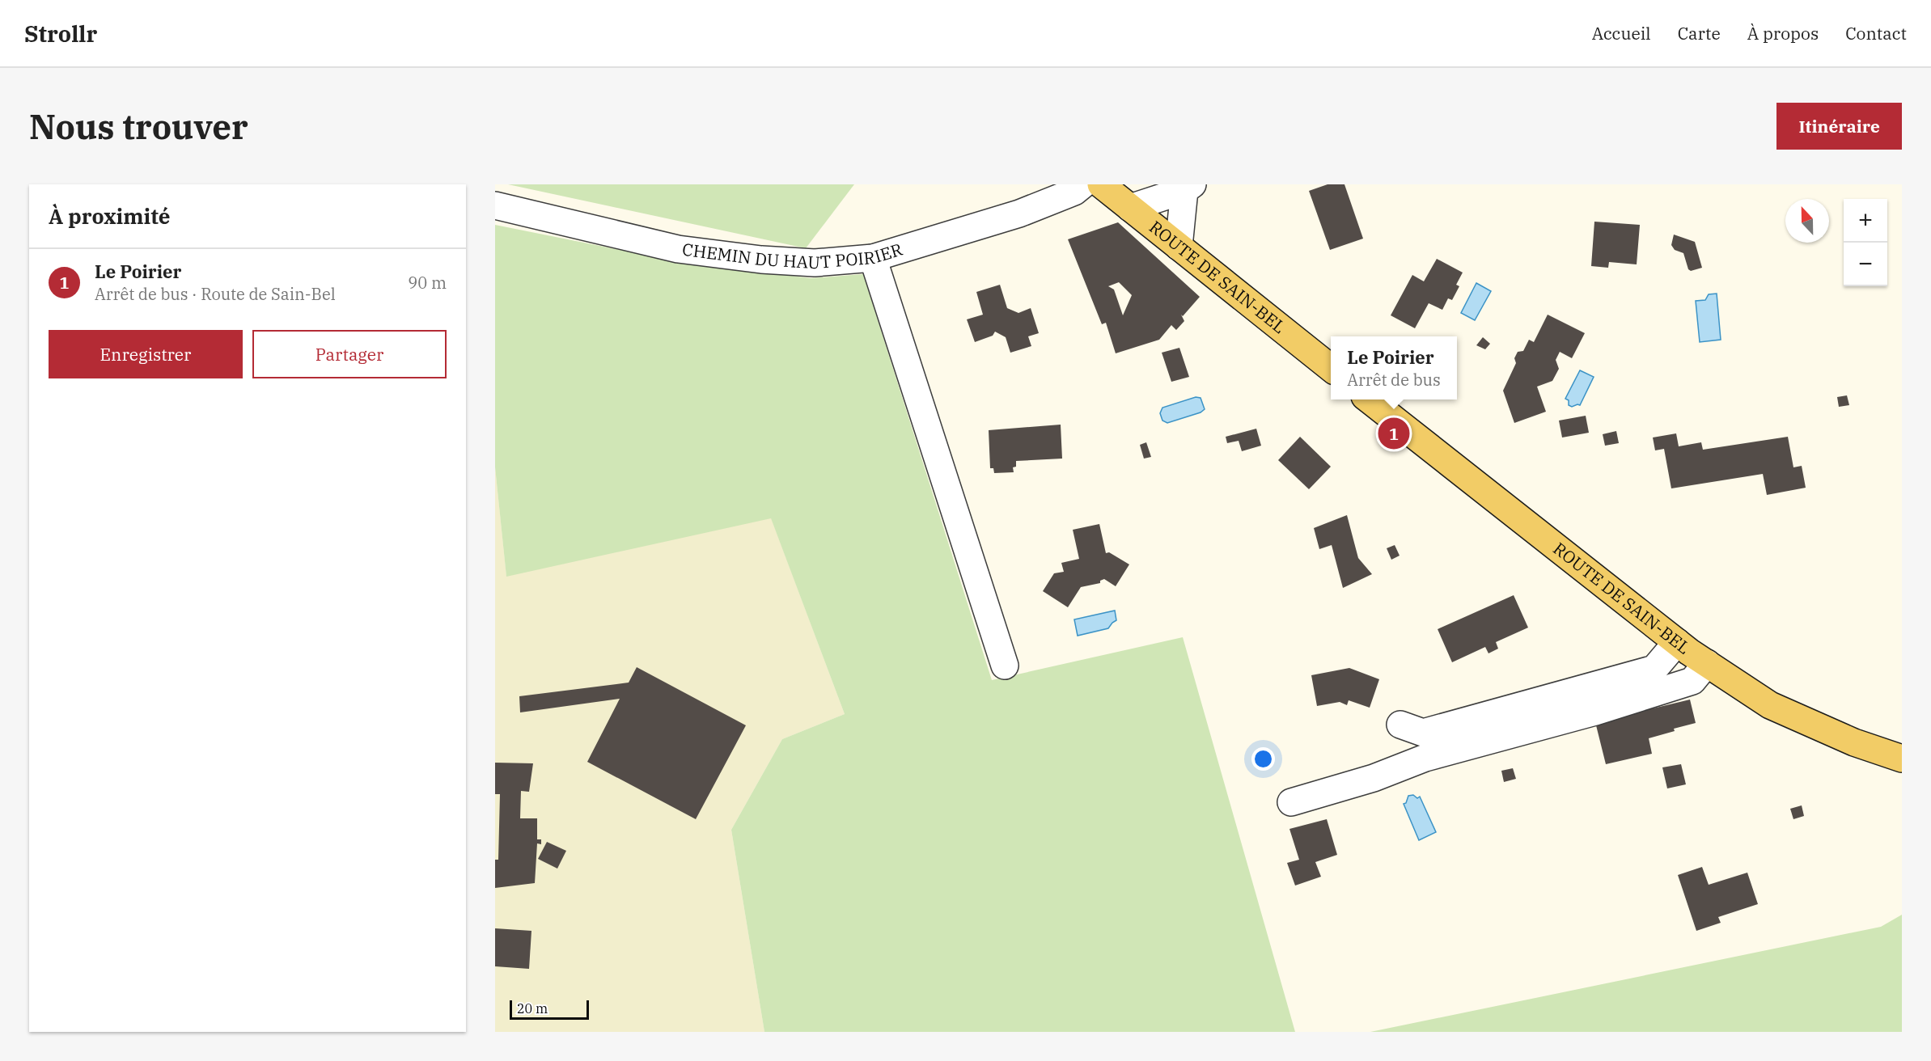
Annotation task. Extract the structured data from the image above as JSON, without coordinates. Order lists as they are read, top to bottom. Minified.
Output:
{"streets":{"main road":["ROUTE DE SAIN-BEL"],"street":["CHEMIN DU HAUT POIRIER"]},"scale_bar":"20 m","north":"top","page":{"header":"Strollr","nav":["Accueil","Carte","À propos","Contact"],"buttons":["Itinéraire",["Enregistrer","Partager"]],"title":"Nous trouver","heading":"À proximité","map_buttons":["+","−"],"list":[{"mark":"1","name":"Le Poirier","note":"Arrêt de bus · Route de Sain-Bel","value":"90 m"}],"popup":["Le Poirier","Arrêt de bus"],"pins":"1","scale":"20 m"}}
